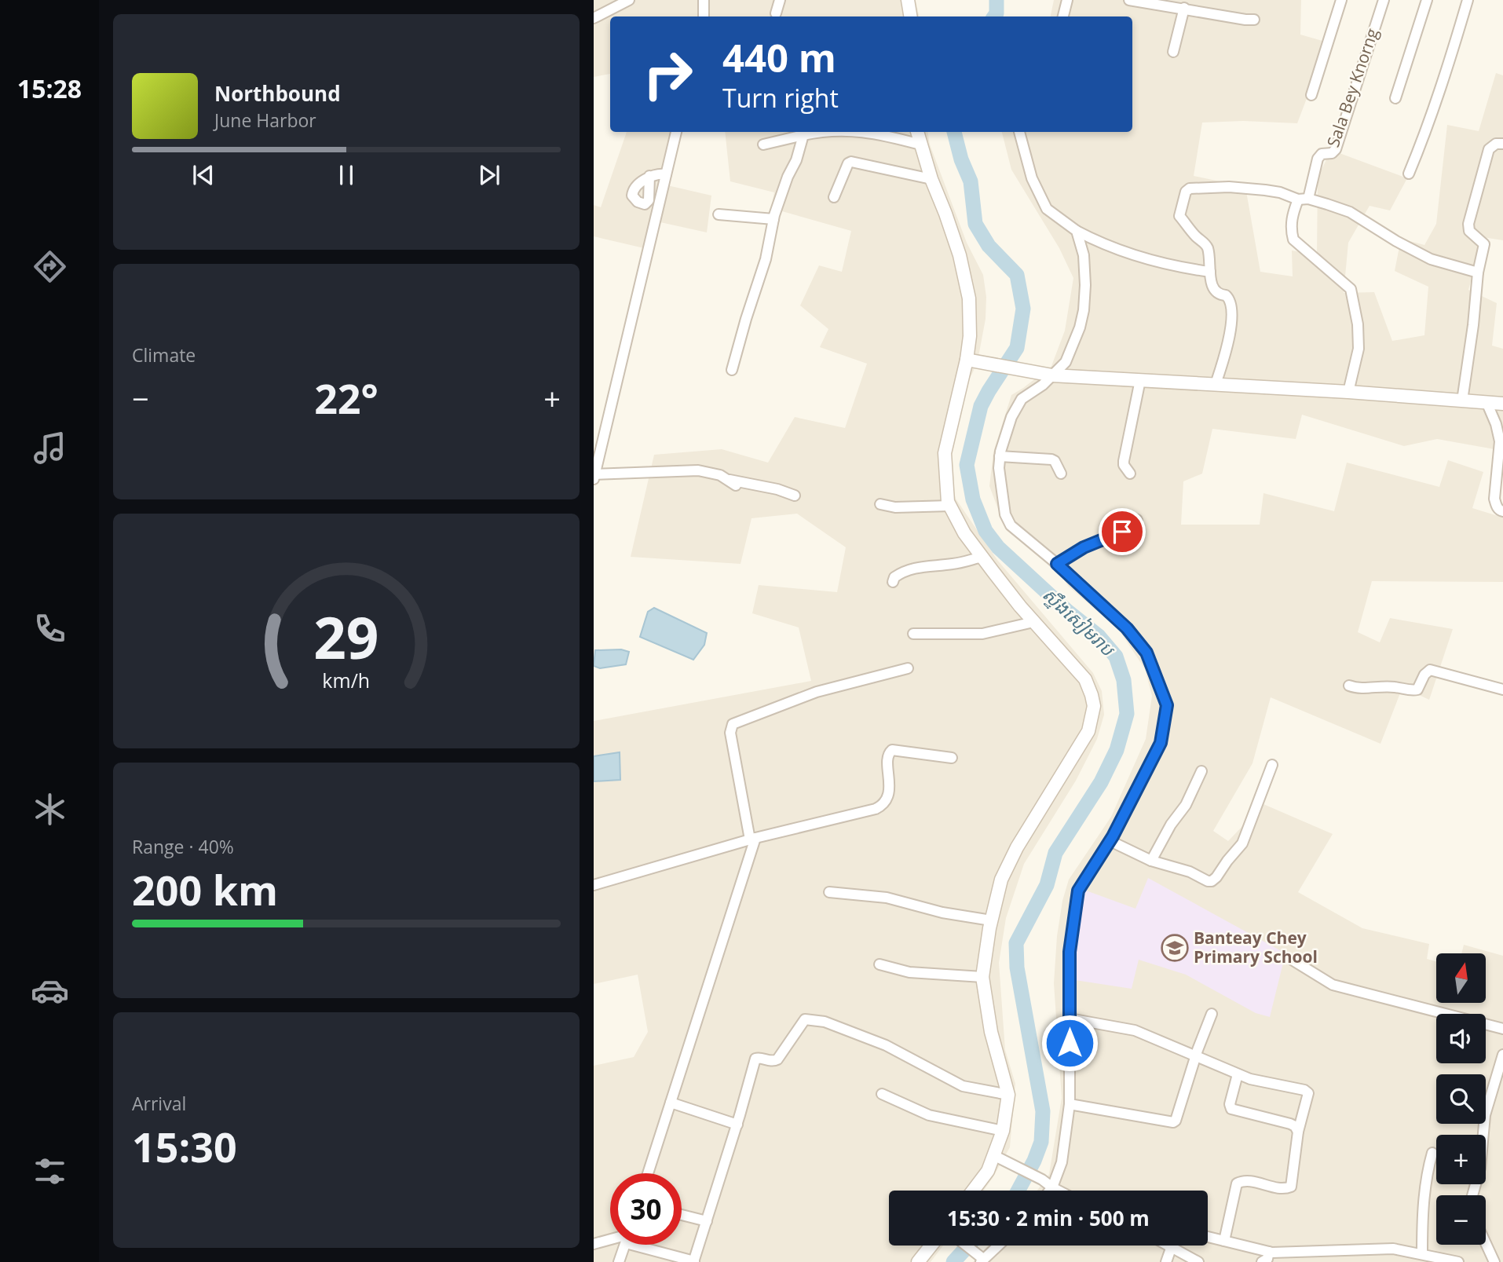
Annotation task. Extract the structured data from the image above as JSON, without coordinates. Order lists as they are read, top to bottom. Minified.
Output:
{"streets":{"street":["Sala Bey Knorng"]},"water":["ស្ទឹងសៀមរាប"],"places":{"school or university":["Banteay Chey Primary School"]},"north":"top","page":{"tabs":"15:28","turn":["440 m","Turn right"],"song":["Northbound","June Harbor"],"tile":["Climate",["Range · 40%","200 km"],["Arrival","15:30"]],"heat":["−","22°","+"],"map_buttons":["+","−"],"limit":"30","trip":"15:30 · 2 min · 500 m","gauge":["29","km/h"]}}
